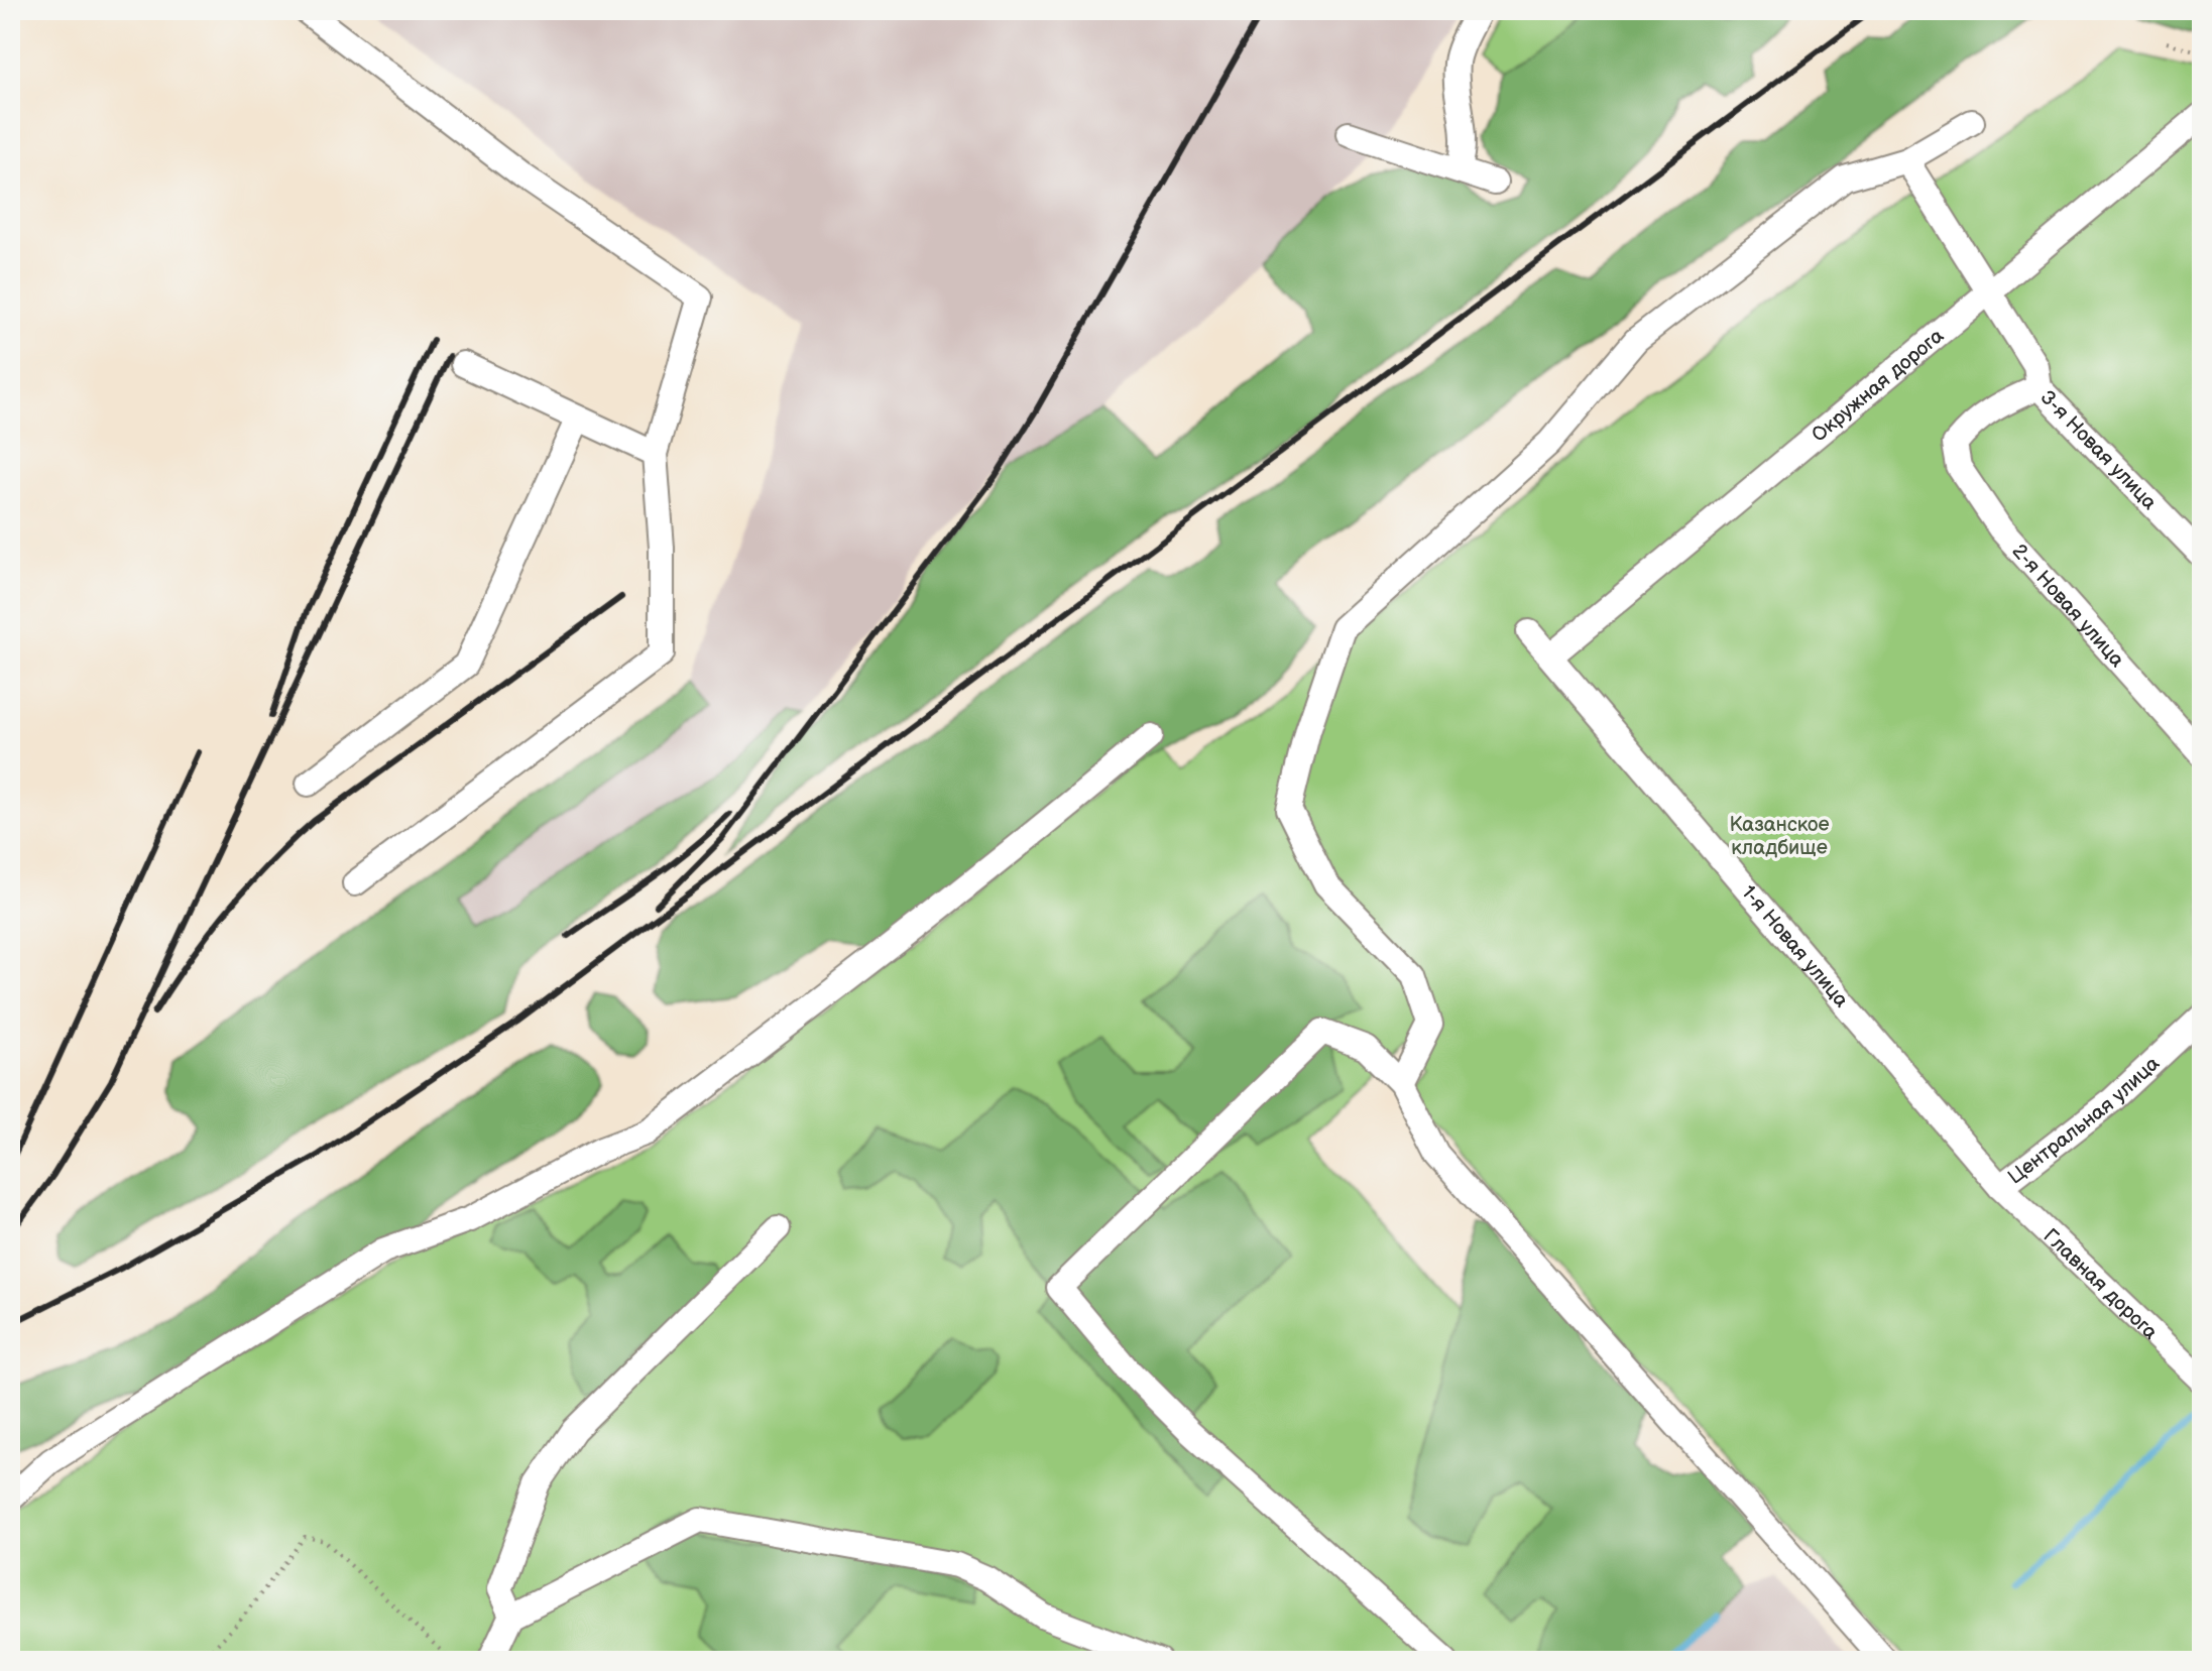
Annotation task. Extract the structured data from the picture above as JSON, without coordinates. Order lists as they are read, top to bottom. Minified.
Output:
{"streets":{"lane":["Окружная дорога","3-я Новая улица","2-я Новая улица","1-я Новая улица","Центральная улица","Главная дорога"]},"crossings":[["Окружная дорога","3-я Новая улица"],["Окружная дорога","1-я Новая улица"],["3-я Новая улица","2-я Новая улица"],["1-я Новая улица","Центральная улица"],["1-я Новая улица","Главная дорога"],["Центральная улица","Главная дорога"]],"parks":["Казанское кладбище"]}
